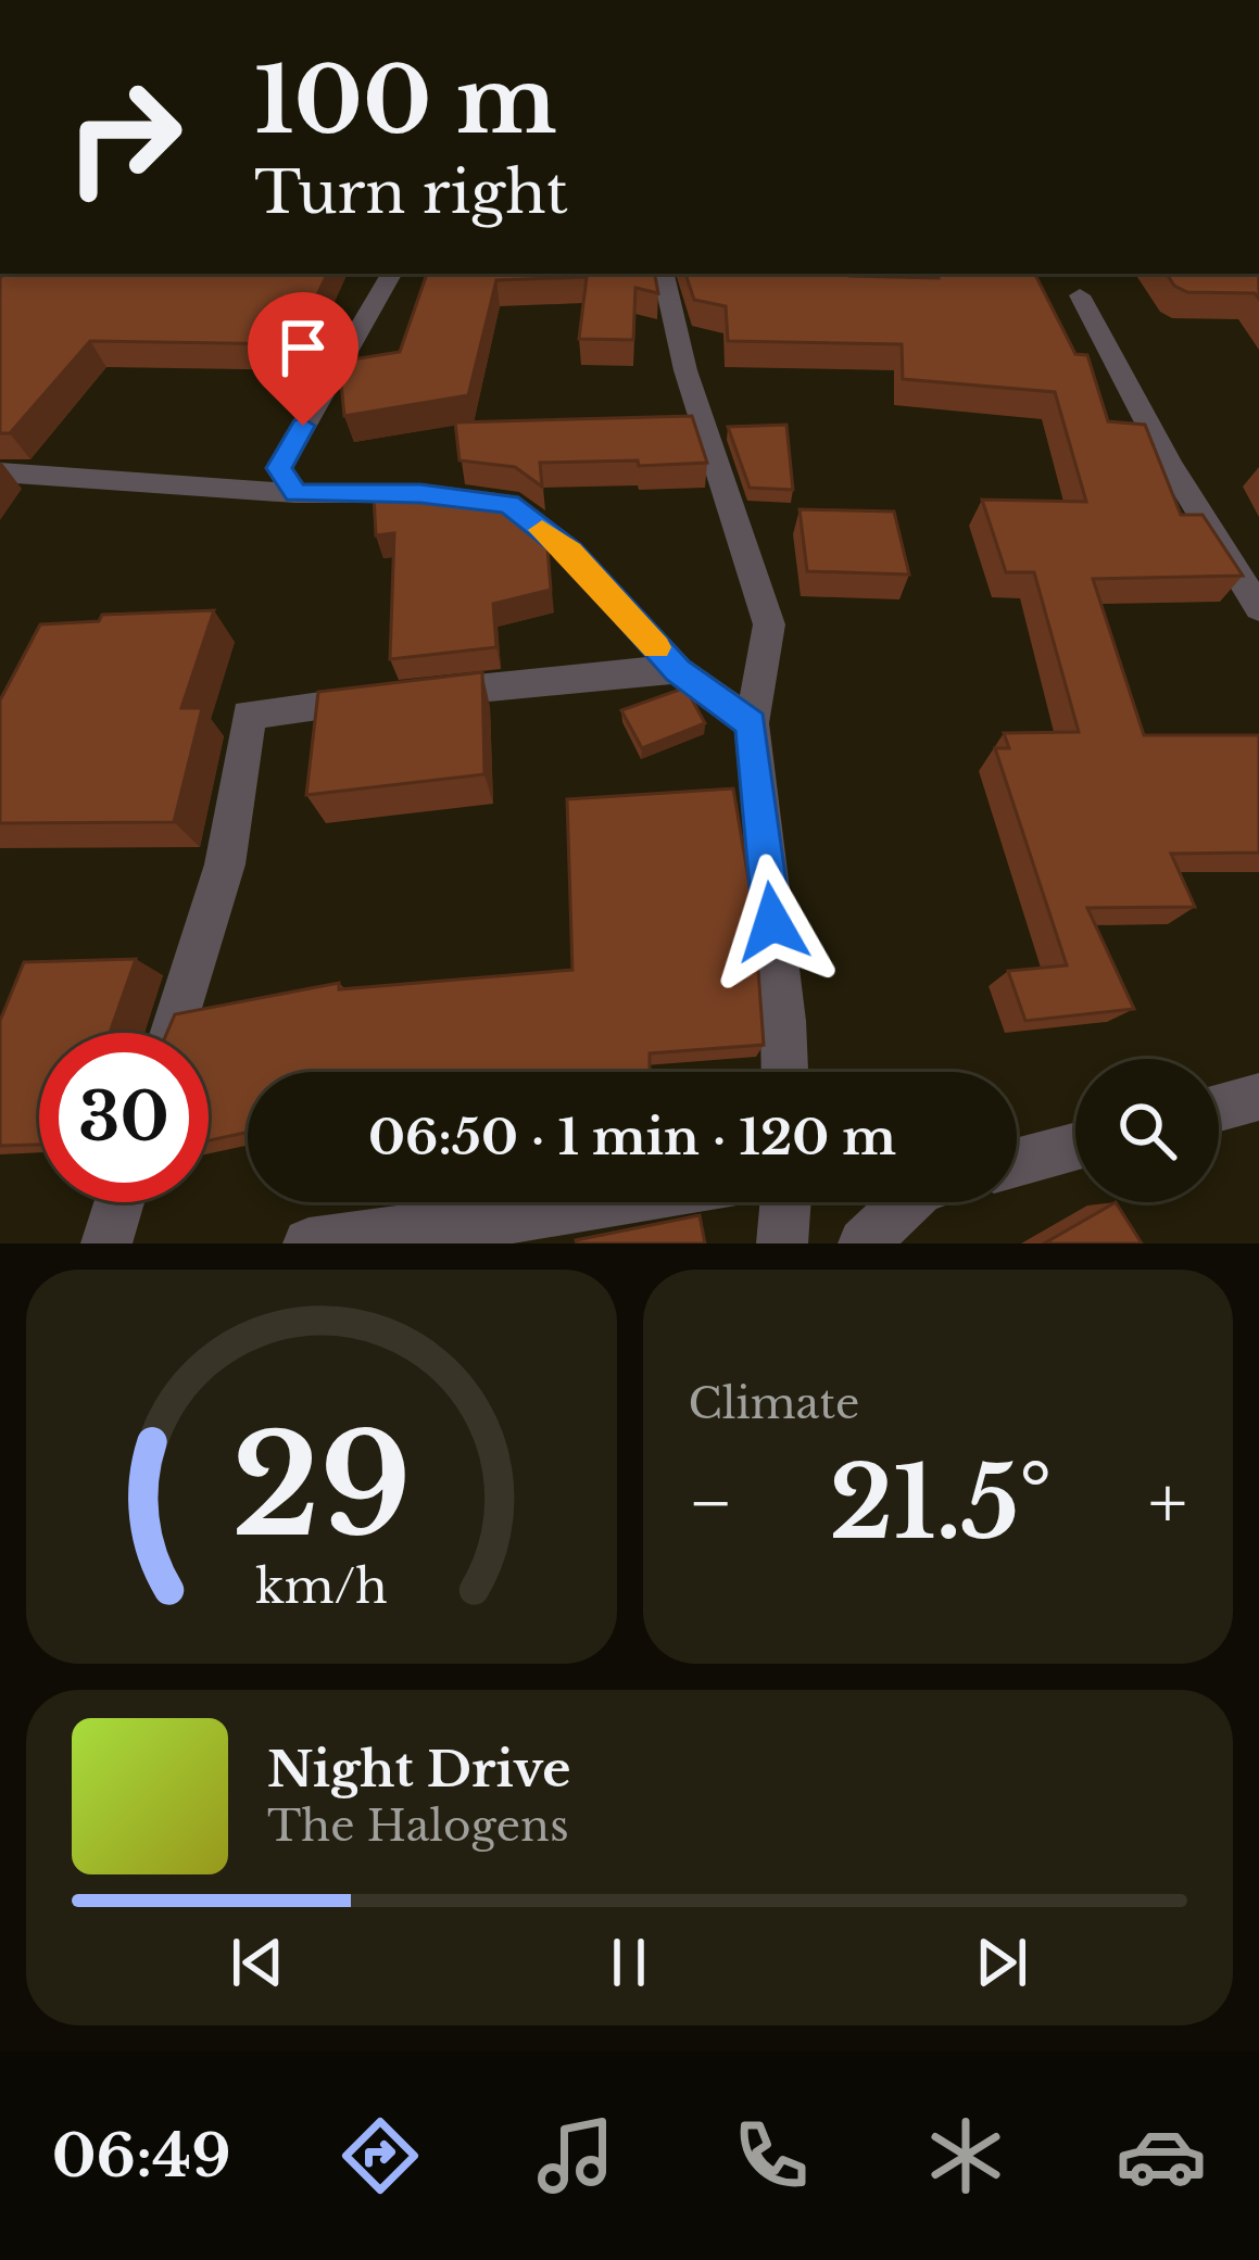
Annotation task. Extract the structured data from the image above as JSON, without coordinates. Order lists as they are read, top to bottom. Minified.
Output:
{"page":{"turn":["100 m","Turn right"],"limit":"30","trip":"06:50 · 1 min · 120 m","tile":"Climate","heat":["−","21.5°","+"],"song":["Night Drive","The Halogens"],"tabs":"06:49","gauge":["29","km/h"]}}
